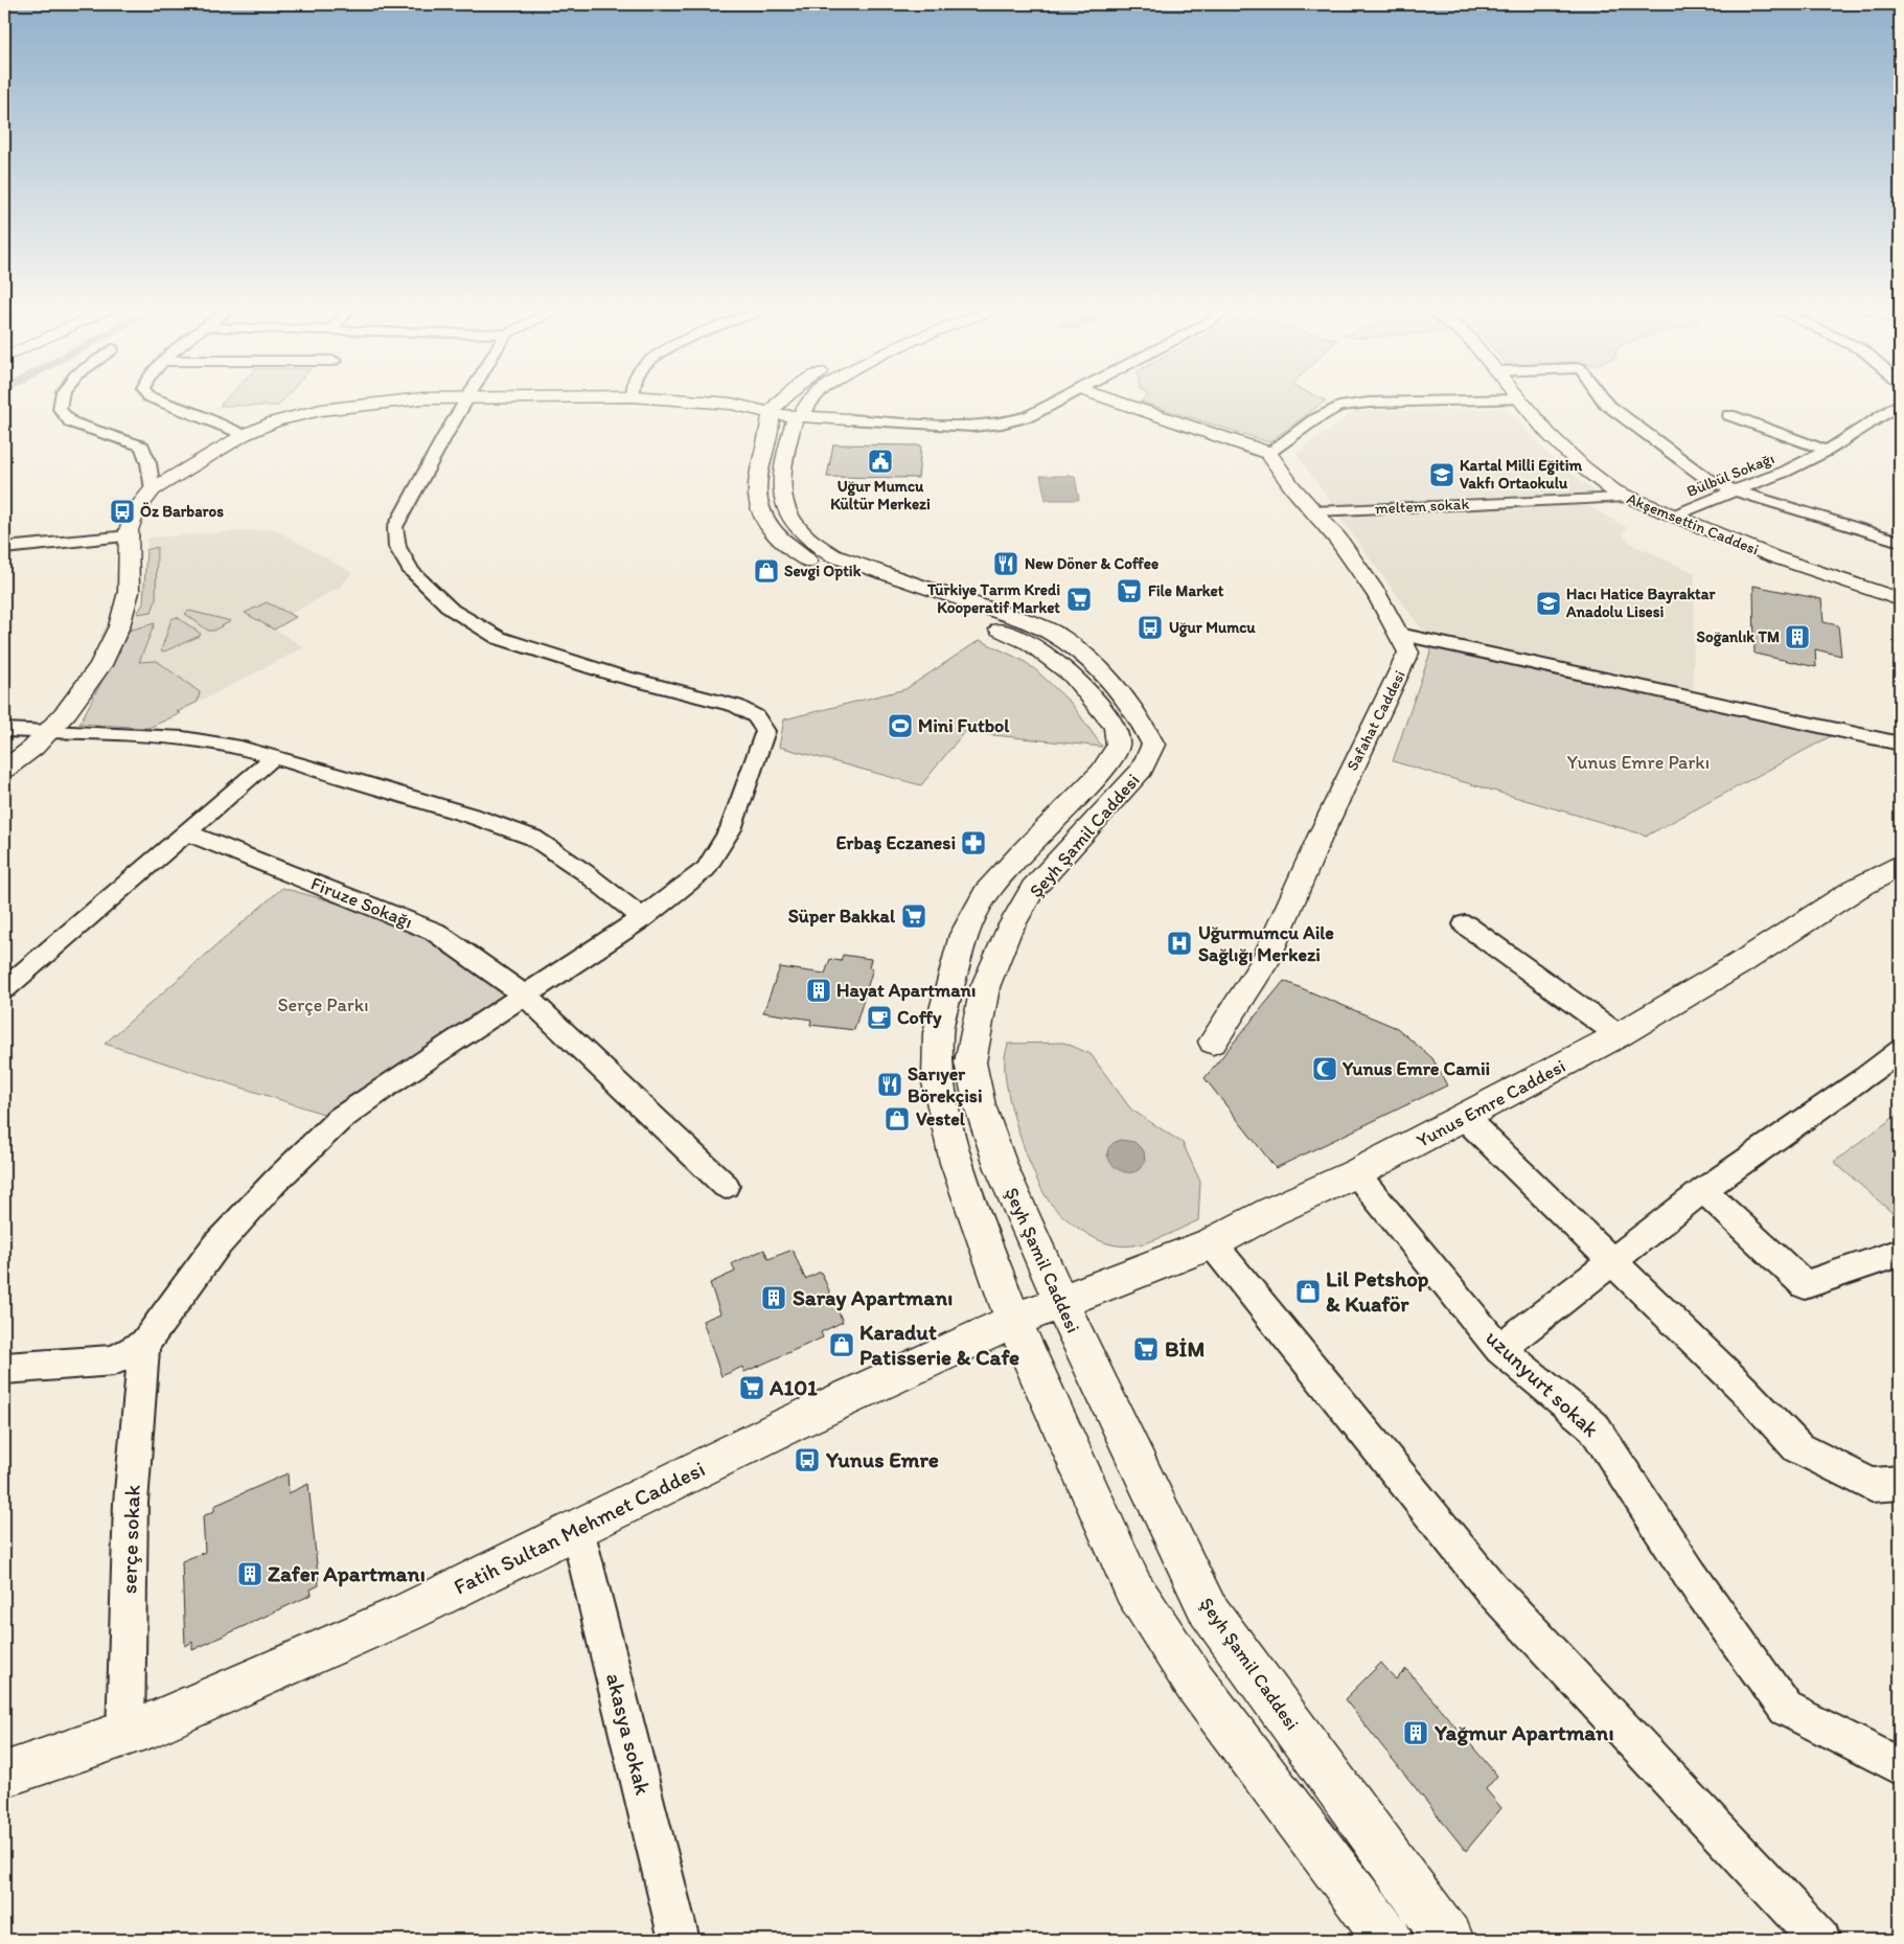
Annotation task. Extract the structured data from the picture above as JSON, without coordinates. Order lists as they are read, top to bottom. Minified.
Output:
{"streets":{"main road":["Akşemsettin Caddesi","Safahat Caddesi","Şeyh Şamil Caddesi","Yunus Emre Caddesi","Fatih Sultan Mehmet Caddesi"],"street":["Bülbül Sokağı","meltem sokak","Firuze Sokağı","uzunyurt sokak","serçe sokak","akasya sokak"]},"crossings":[["Bülbül Sokağı","Akşemsettin Caddesi"],["meltem sokak","Akşemsettin Caddesi"],["meltem sokak","Safahat Caddesi"],["Şeyh Şamil Caddesi","Yunus Emre Caddesi"],["Şeyh Şamil Caddesi","Fatih Sultan Mehmet Caddesi"],["Yunus Emre Caddesi","uzunyurt sokak"],["Yunus Emre Caddesi","Fatih Sultan Mehmet Caddesi"],["Fatih Sultan Mehmet Caddesi","serçe sokak"],["Fatih Sultan Mehmet Caddesi","akasya sokak"]],"parks":["Yunus Emre Parkı","Serçe Parkı"],"places":{"public building":["Uğur Mumcu Kültür Merkezi"],"school or university":["Kartal Milli Eğitim Vakfı Ortaokulu","Hacı Hatice Bayraktar Anadolu Lisesi"],"bus stop":["Öz Barbaros","Uğur Mumcu","Yunus Emre"],"restaurant":["New Döner & Coffee","Sarıyer Börekçisi"],"shop":["Sevgi Optik","Vestel","Lil Petshop & Kuaför","Karadut Patisserie & Cafe"],"supermarket":["File Market","Türkiye Tarım Kredi Kooperatif Market","Süper Bakkal","BİM","A101"],"building":["Soğanlık TM","Hayat Apartmanı","Saray Apartmanı","Zafer Apartmanı","Yağmur Apartmanı"],"sports":["Mini Futbol"],"pharmacy":["Erbaş Eczanesi"],"hospital":["Uğurmumcu Aile Sağlığı Merkezi"],"cafe":["Coffy"],"mosque":["Yunus Emre Camii"]}}
